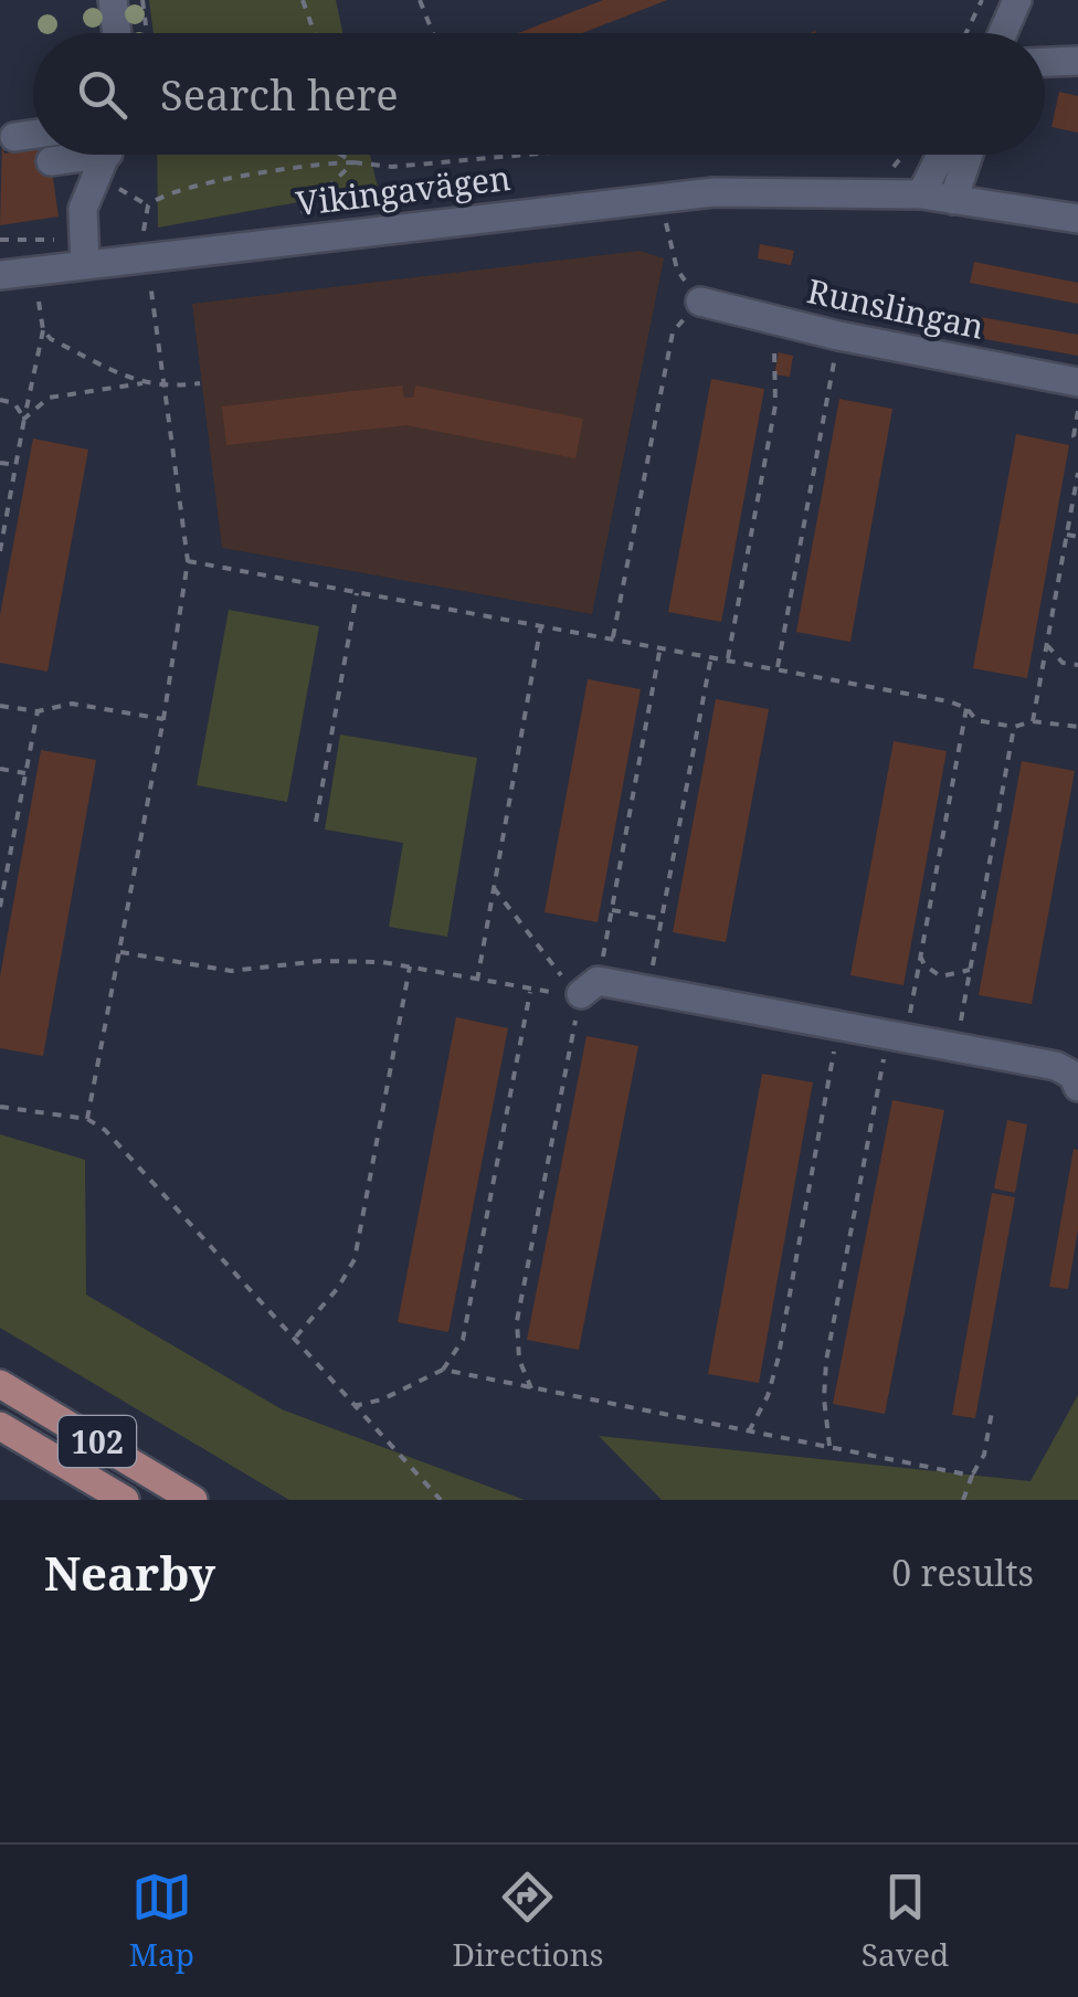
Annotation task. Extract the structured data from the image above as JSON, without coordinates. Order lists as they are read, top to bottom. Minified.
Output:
{"streets":{"main road":["102"],"street":["Vikingavägen","Runslingan"]},"page":{"search":"Search here","heading":["Nearby","0 results"],"nav":["Map","Directions","Saved"]}}
